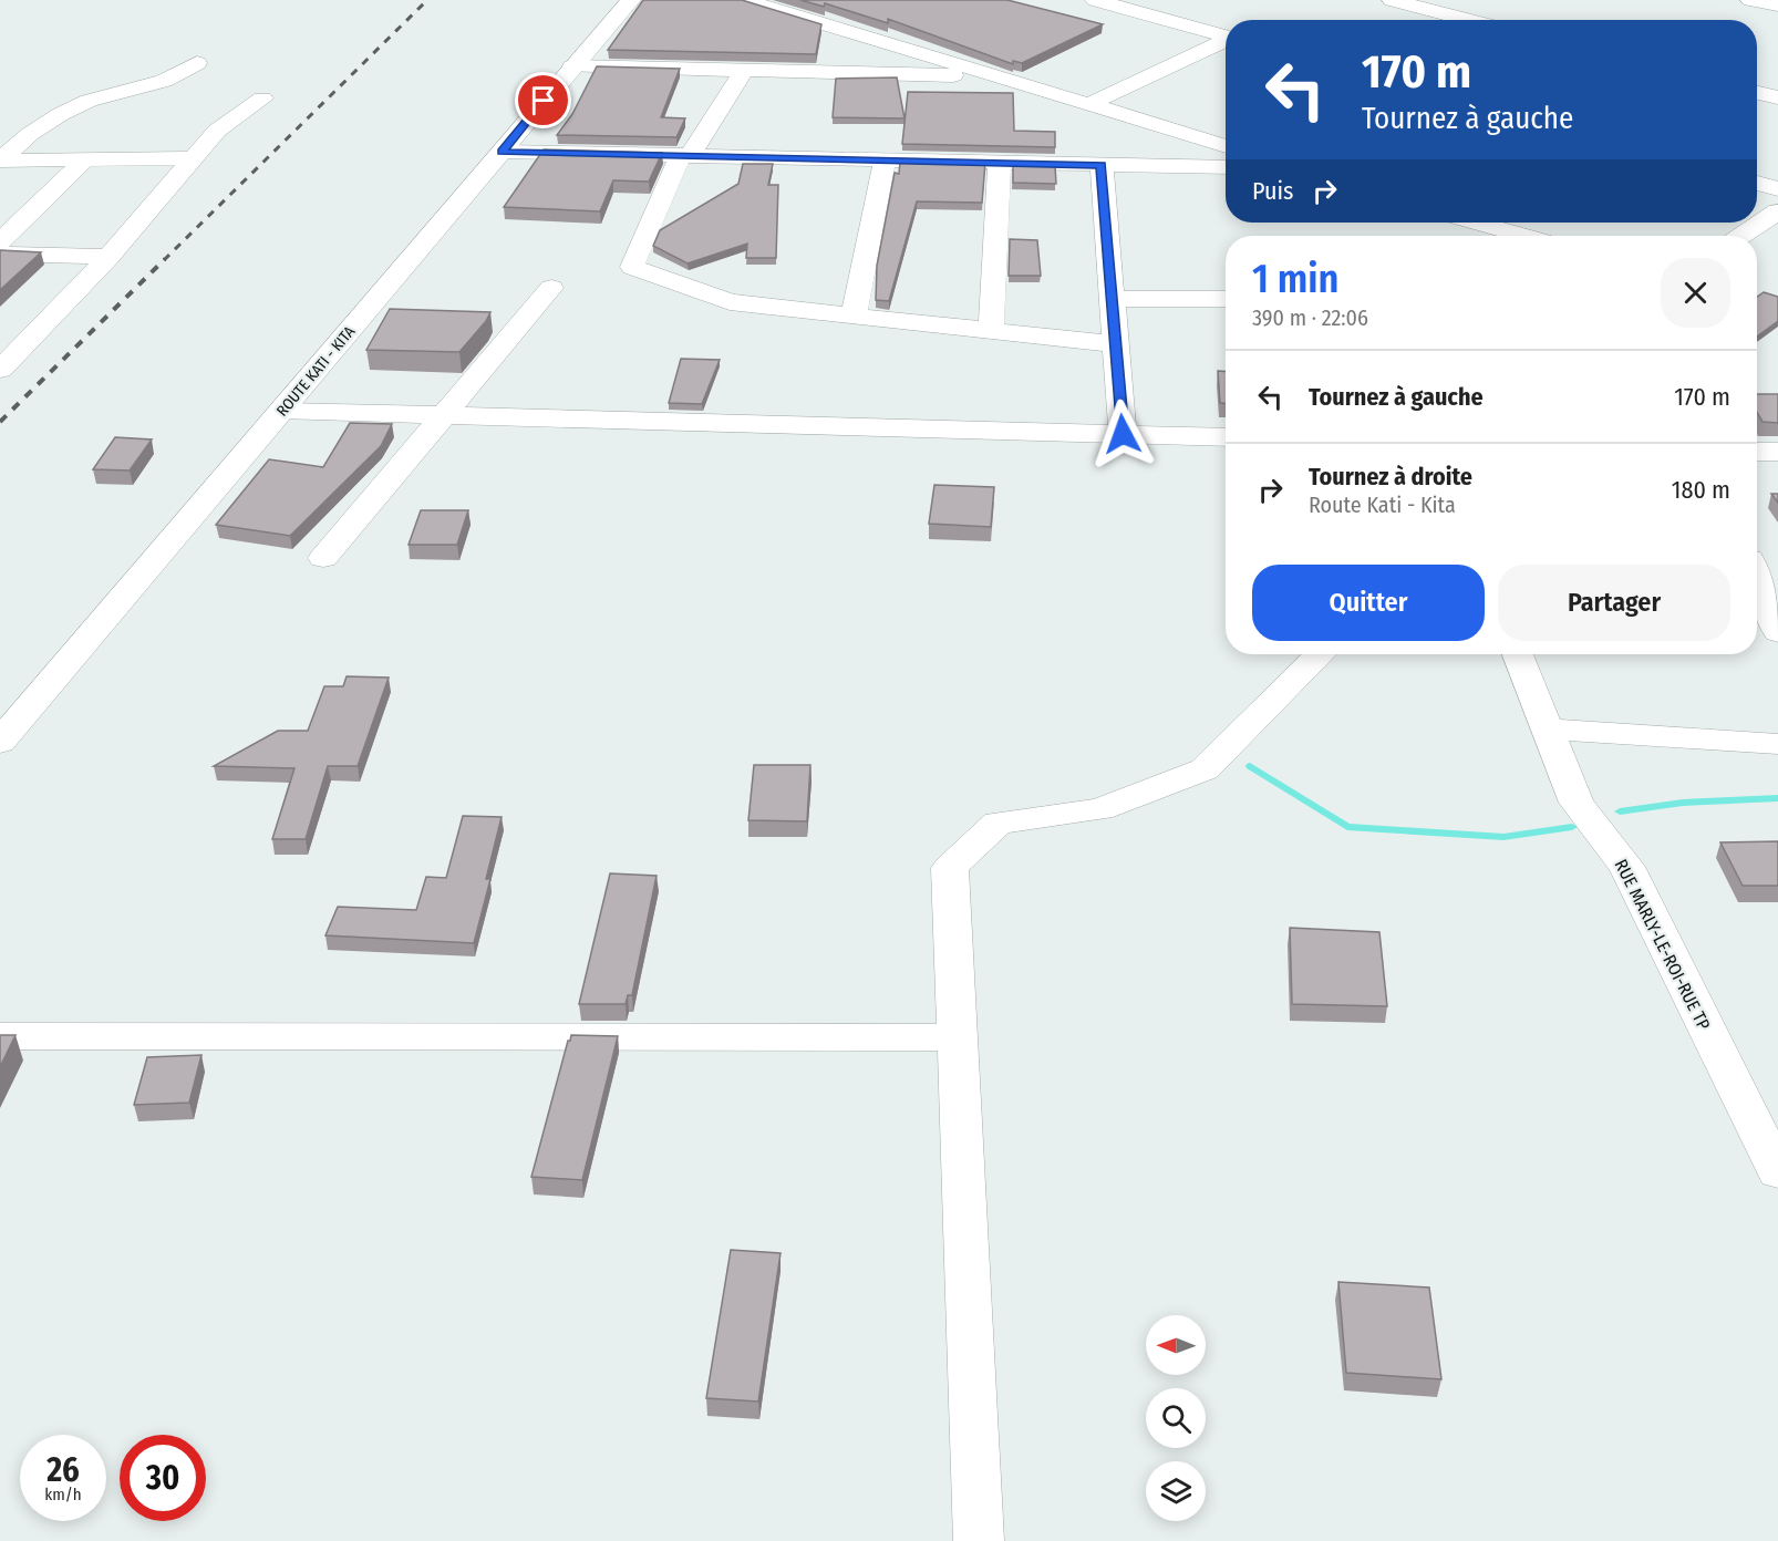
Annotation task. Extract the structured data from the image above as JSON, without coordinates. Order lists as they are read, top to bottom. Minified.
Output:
{"streets":{"main road":["ROUTE KATI - KITA"],"street":["RUE MARLY-LE-ROI-RUE TP"]},"north":"left","page":{"turn":["170 m","Tournez à gauche"],"then":"Puis","heading":["1 min","390 m · 22:06"],"list":[{"name":"Tournez à gauche","value":"170 m"},{"name":"Tournez à droite","note":"Route Kati - Kita","value":"180 m"}],"buttons":["Quitter","Partager"],"speed":"26 km/h","limit":"30"}}
